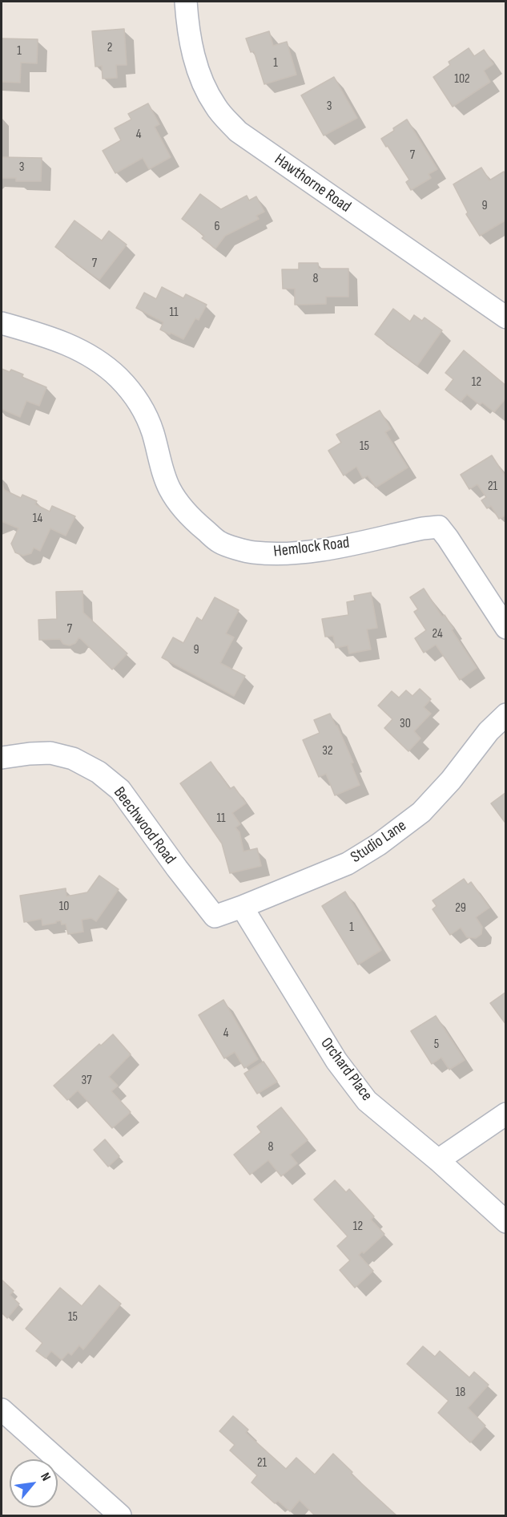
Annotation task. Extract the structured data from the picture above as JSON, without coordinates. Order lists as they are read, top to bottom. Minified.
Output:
{"streets":{"street":["Hawthorne Road","Hemlock Road","Beechwood Road","Studio Lane","Orchard Place"]},"crossings":[["Beechwood Road","Studio Lane"],["Studio Lane","Orchard Place"]],"house_numbers":["2","1","1","102","3","4","7","3","9","6","7","8","11","12","15","21","14","7","24","9","30","32","11","10","29","1","4","5","37","8","12","15","18","21"],"north":"top right"}
